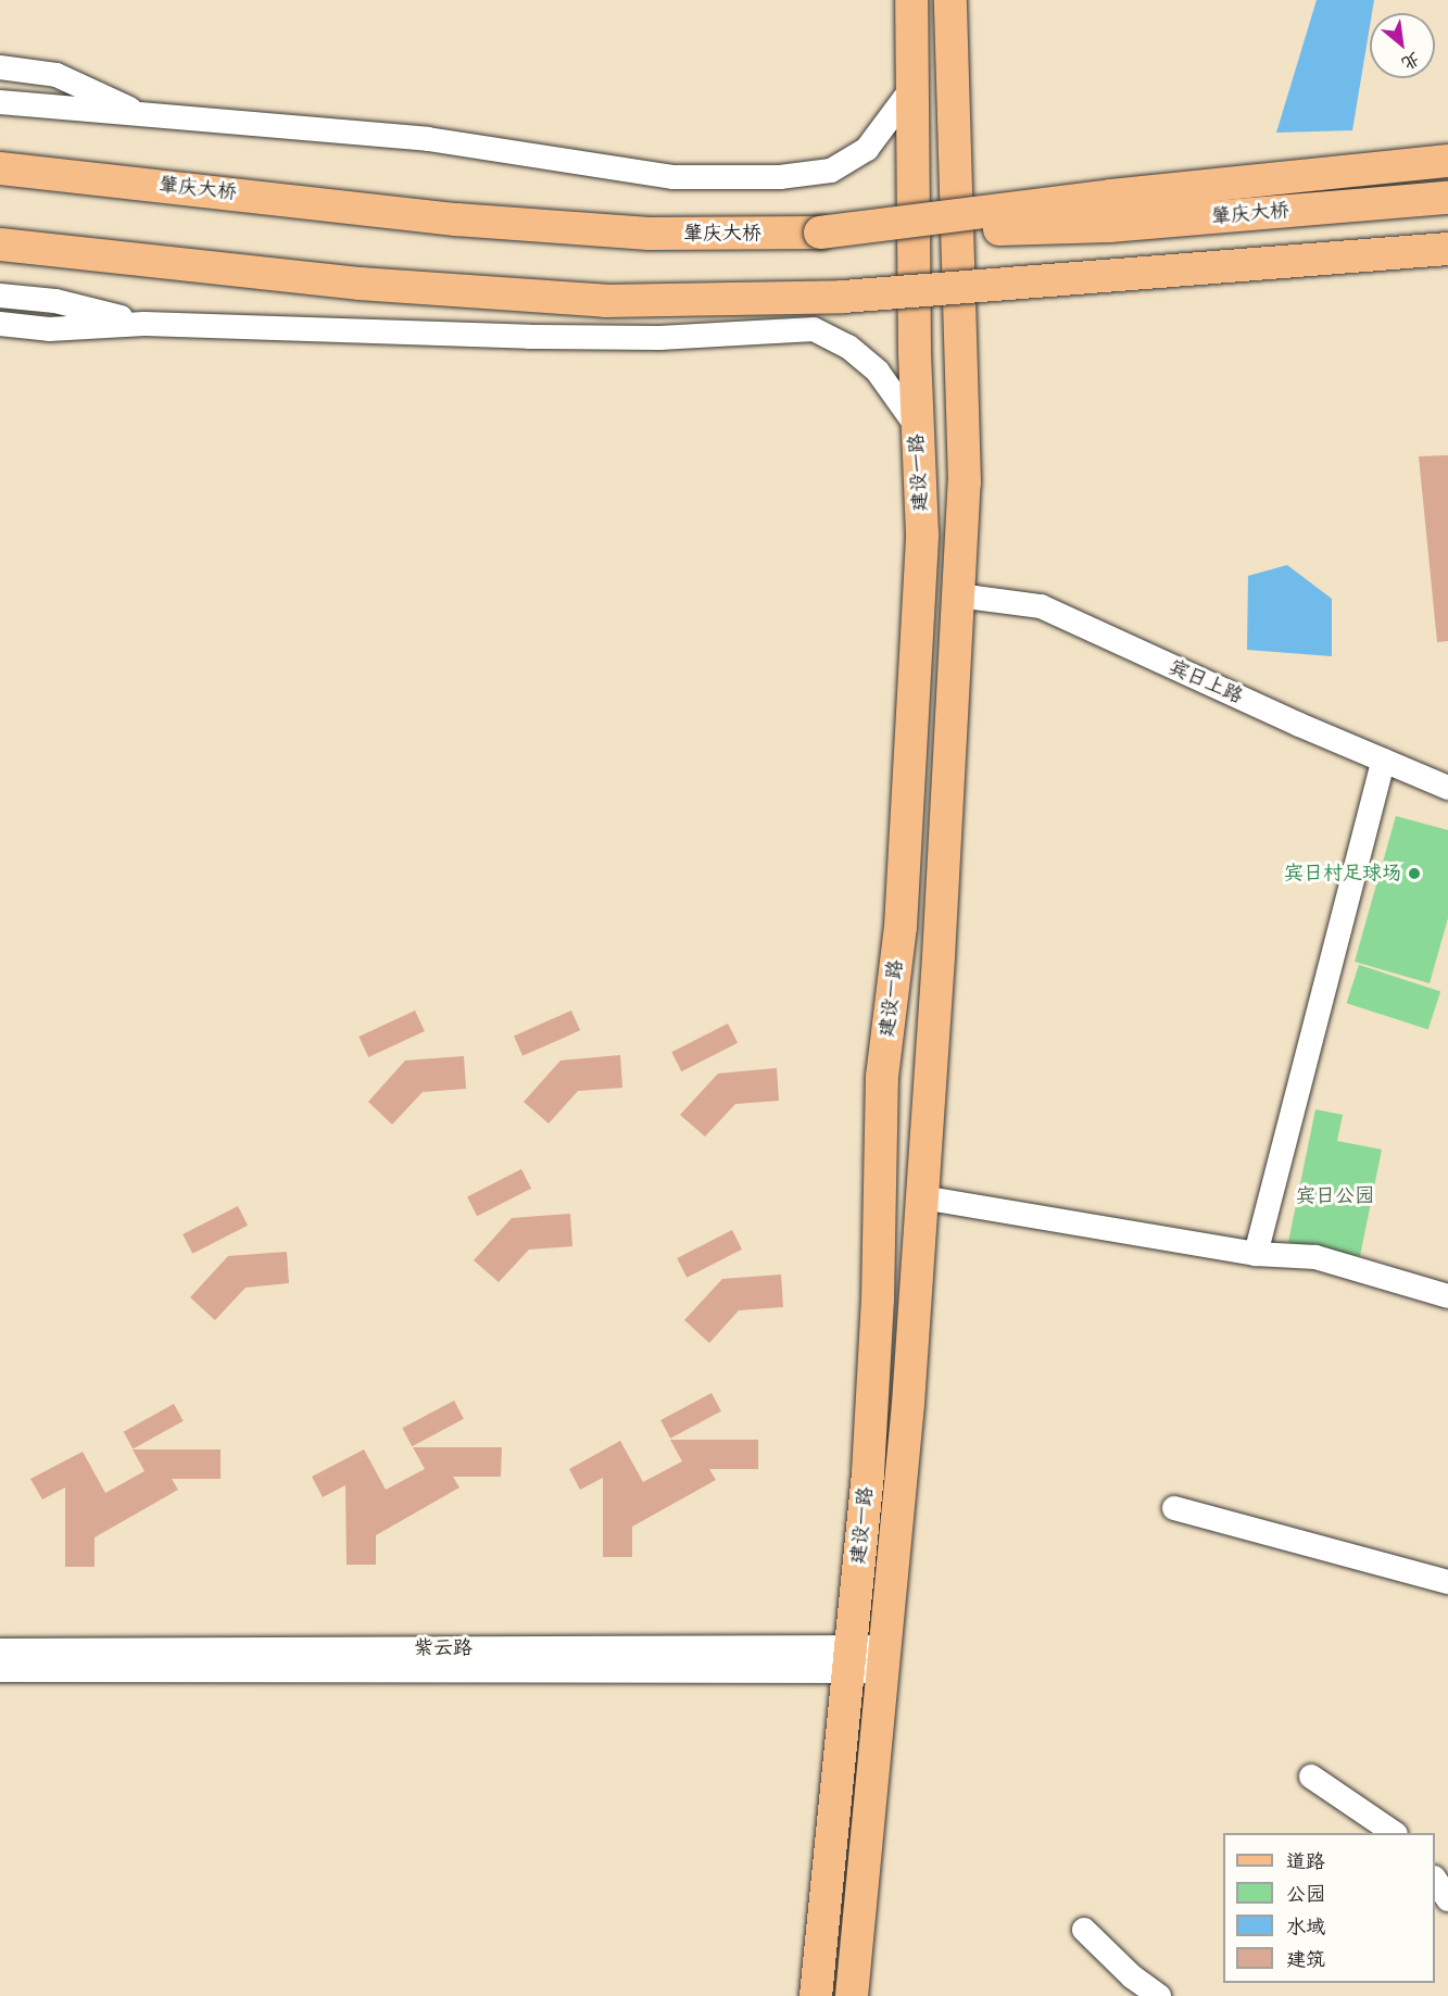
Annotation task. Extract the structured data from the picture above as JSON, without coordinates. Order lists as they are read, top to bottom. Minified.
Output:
{"streets":{"main road":["肇庆大桥","建设一路"],"street":["宾日上路","紫云路"]},"crossings":[["建设一路","宾日上路"],["建设一路","紫云路"]],"parks":["宾日公园"],"places":["宾日村足球场"],"legend":["道路","公园","水域","建筑"],"north":"bottom right"}
